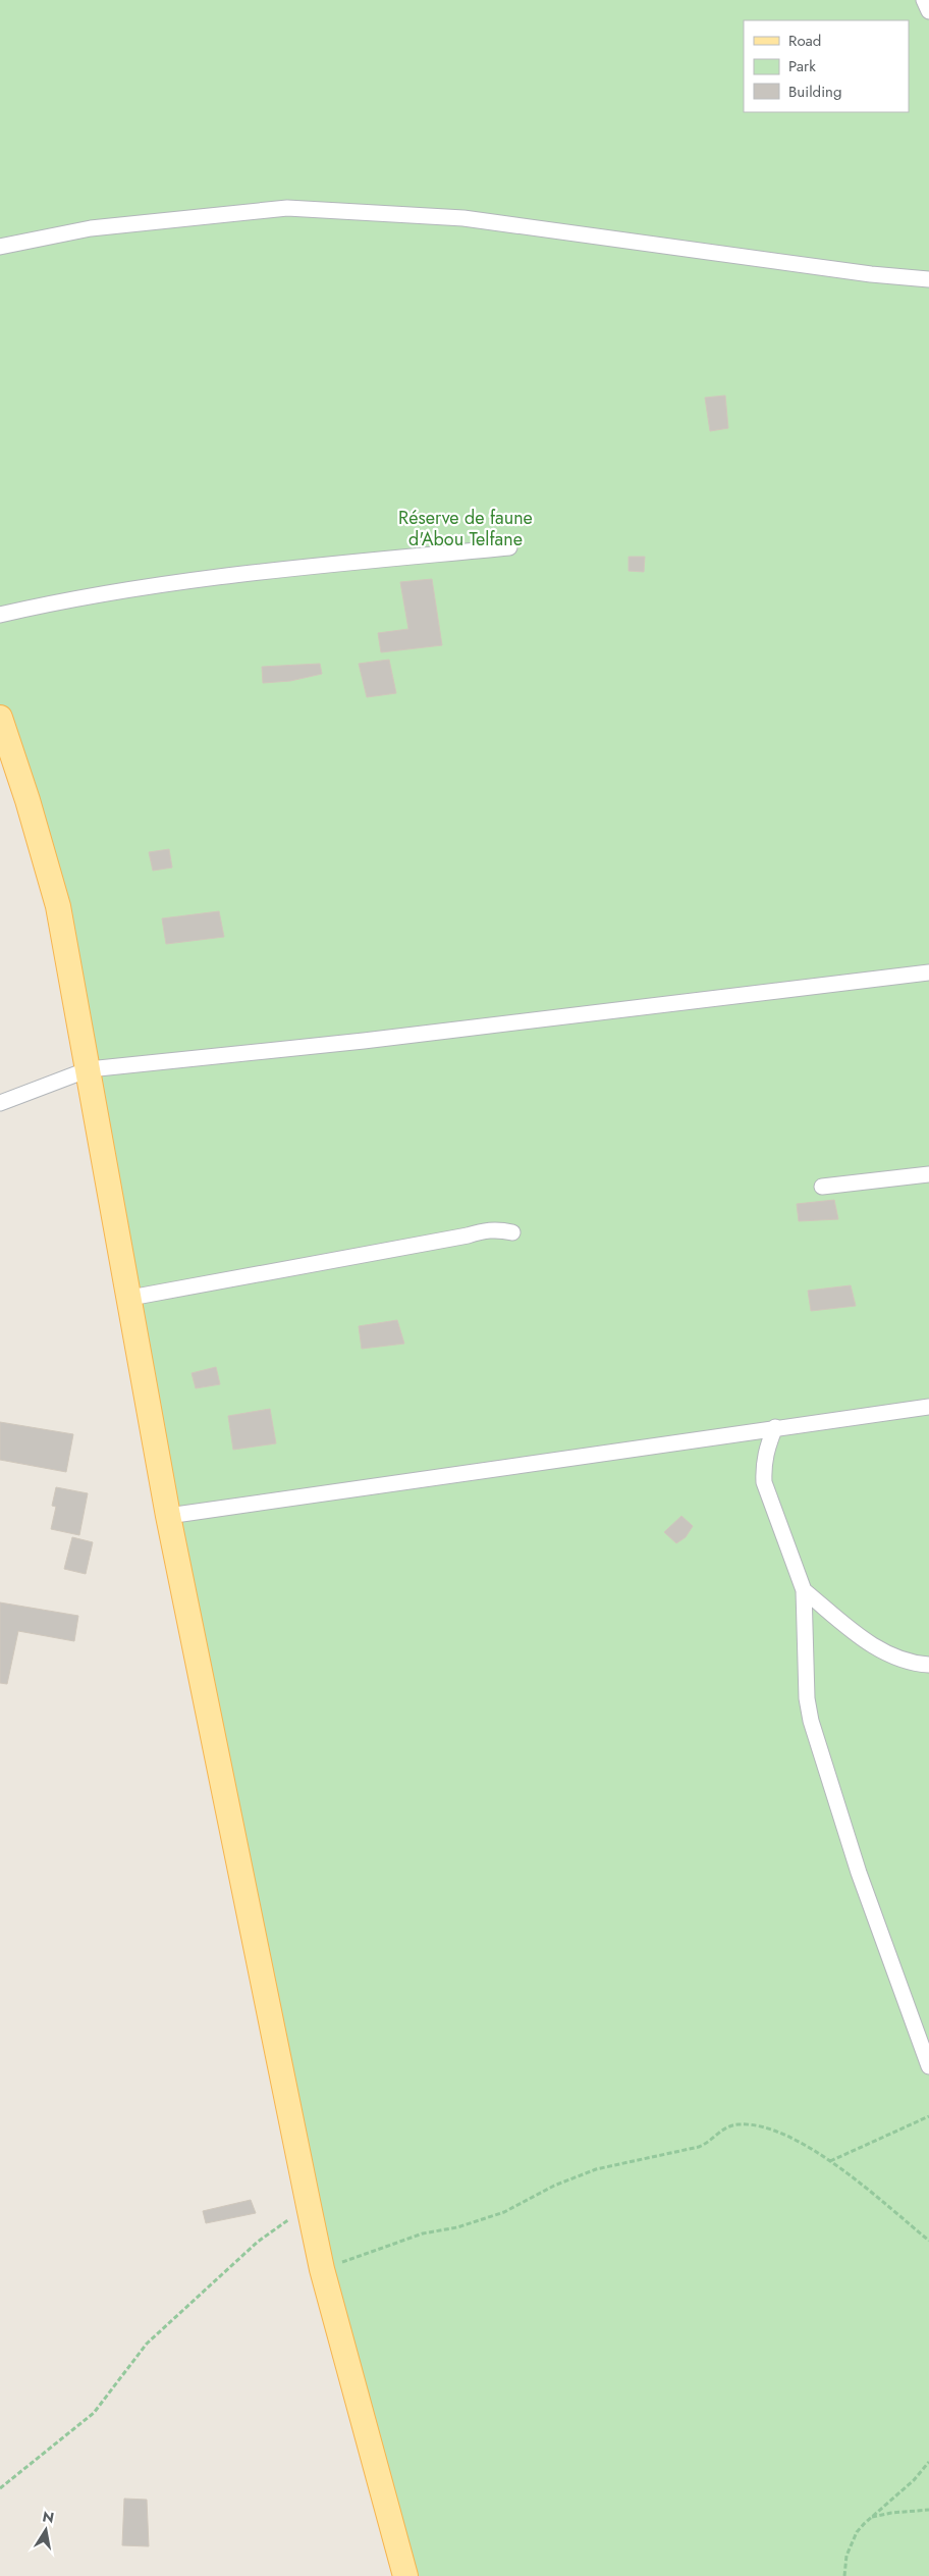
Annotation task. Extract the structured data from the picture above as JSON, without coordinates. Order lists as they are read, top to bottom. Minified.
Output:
{"parks":["Réserve de faune d'Abou Telfane"],"legend":["Road","Park","Building"],"north":"top"}
